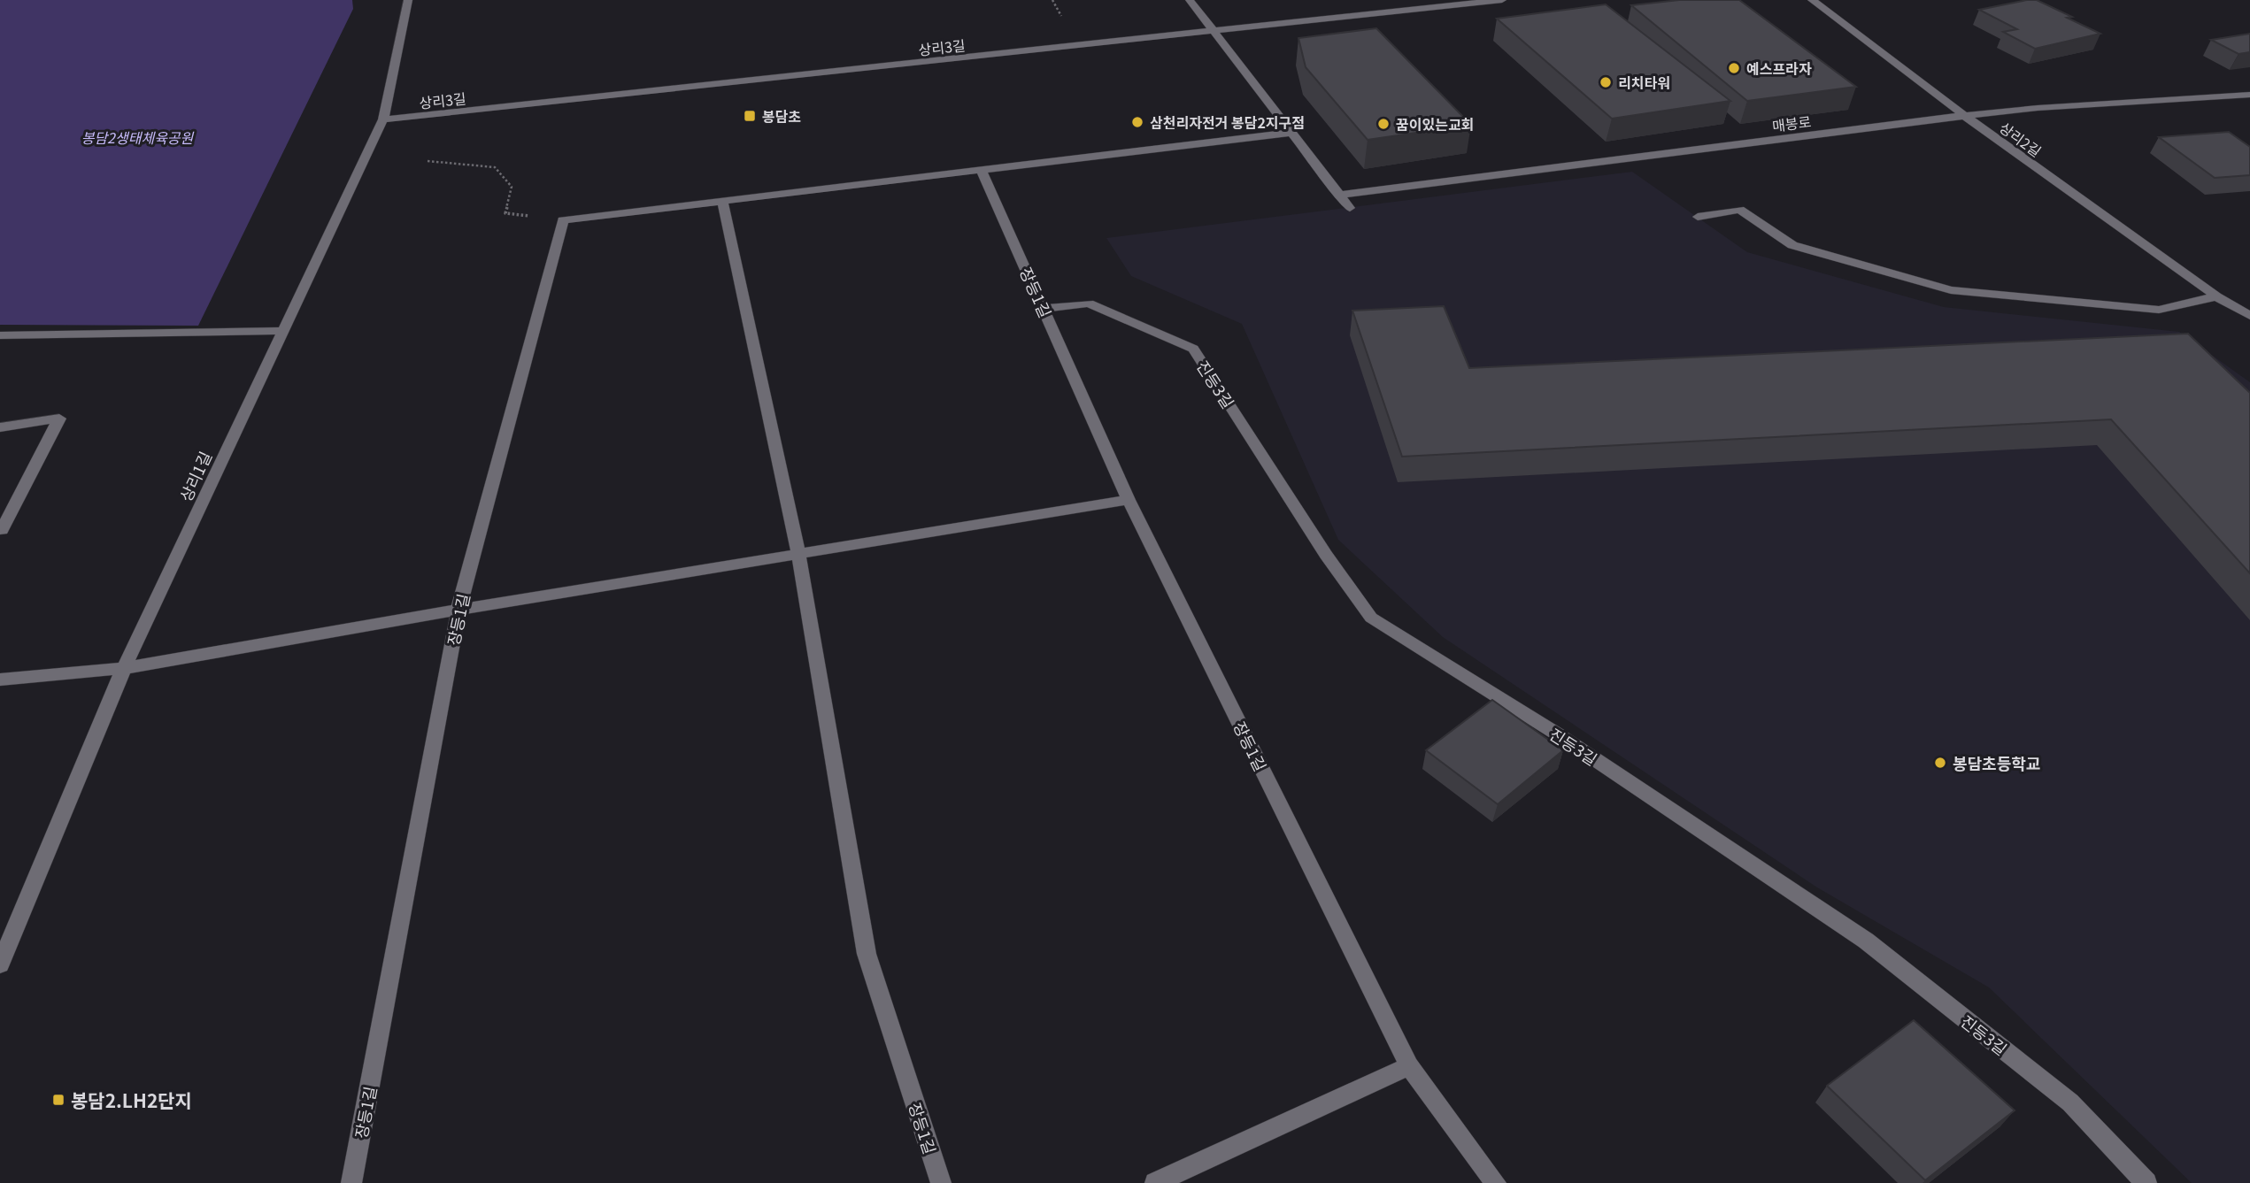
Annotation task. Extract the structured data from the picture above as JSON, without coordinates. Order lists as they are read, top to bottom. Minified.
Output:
{"streets":{"street":["상리3길","매봉로","상리2길","장등1길","진등3길","상리1길"]},"crossings":[["상리3길","상리1길"],["매봉로","상리2길"],["장등1길","진등3길"]],"parks":["봉담2생태체육공원"],"places":{"other":["예스프라자","리치타워","삼천리자전거 봉담2지구점","꿈이있는교회","봉담초등학교"],"transit":["봉담초","봉담2.LH2단지"]}}
